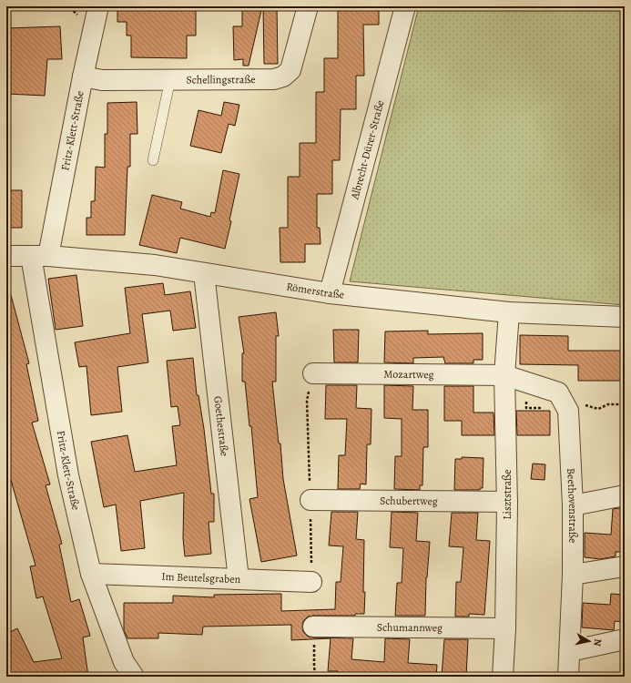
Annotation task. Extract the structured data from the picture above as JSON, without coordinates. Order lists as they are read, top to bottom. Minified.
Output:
{"streets":{"street":["Schellingstraße","Fritz-Klett-Straße","Albrecht-Dürer-Straße","Römerstraße","Mozartweg","Goethestraße","Lisztstraße","Schubertweg","Beethovenstraße","Im Beutelsgraben","Schumannweg"]},"crossings":[["Schellingstraße","Fritz-Klett-Straße"],["Fritz-Klett-Straße","Römerstraße"],["Fritz-Klett-Straße","Im Beutelsgraben"],["Albrecht-Dürer-Straße","Römerstraße"],["Römerstraße","Goethestraße"],["Römerstraße","Lisztstraße"],["Mozartweg","Lisztstraße"],["Mozartweg","Beethovenstraße"],["Goethestraße","Im Beutelsgraben"],["Lisztstraße","Schubertweg"],["Lisztstraße","Beethovenstraße"],["Lisztstraße","Schumannweg"]],"north":"right"}
